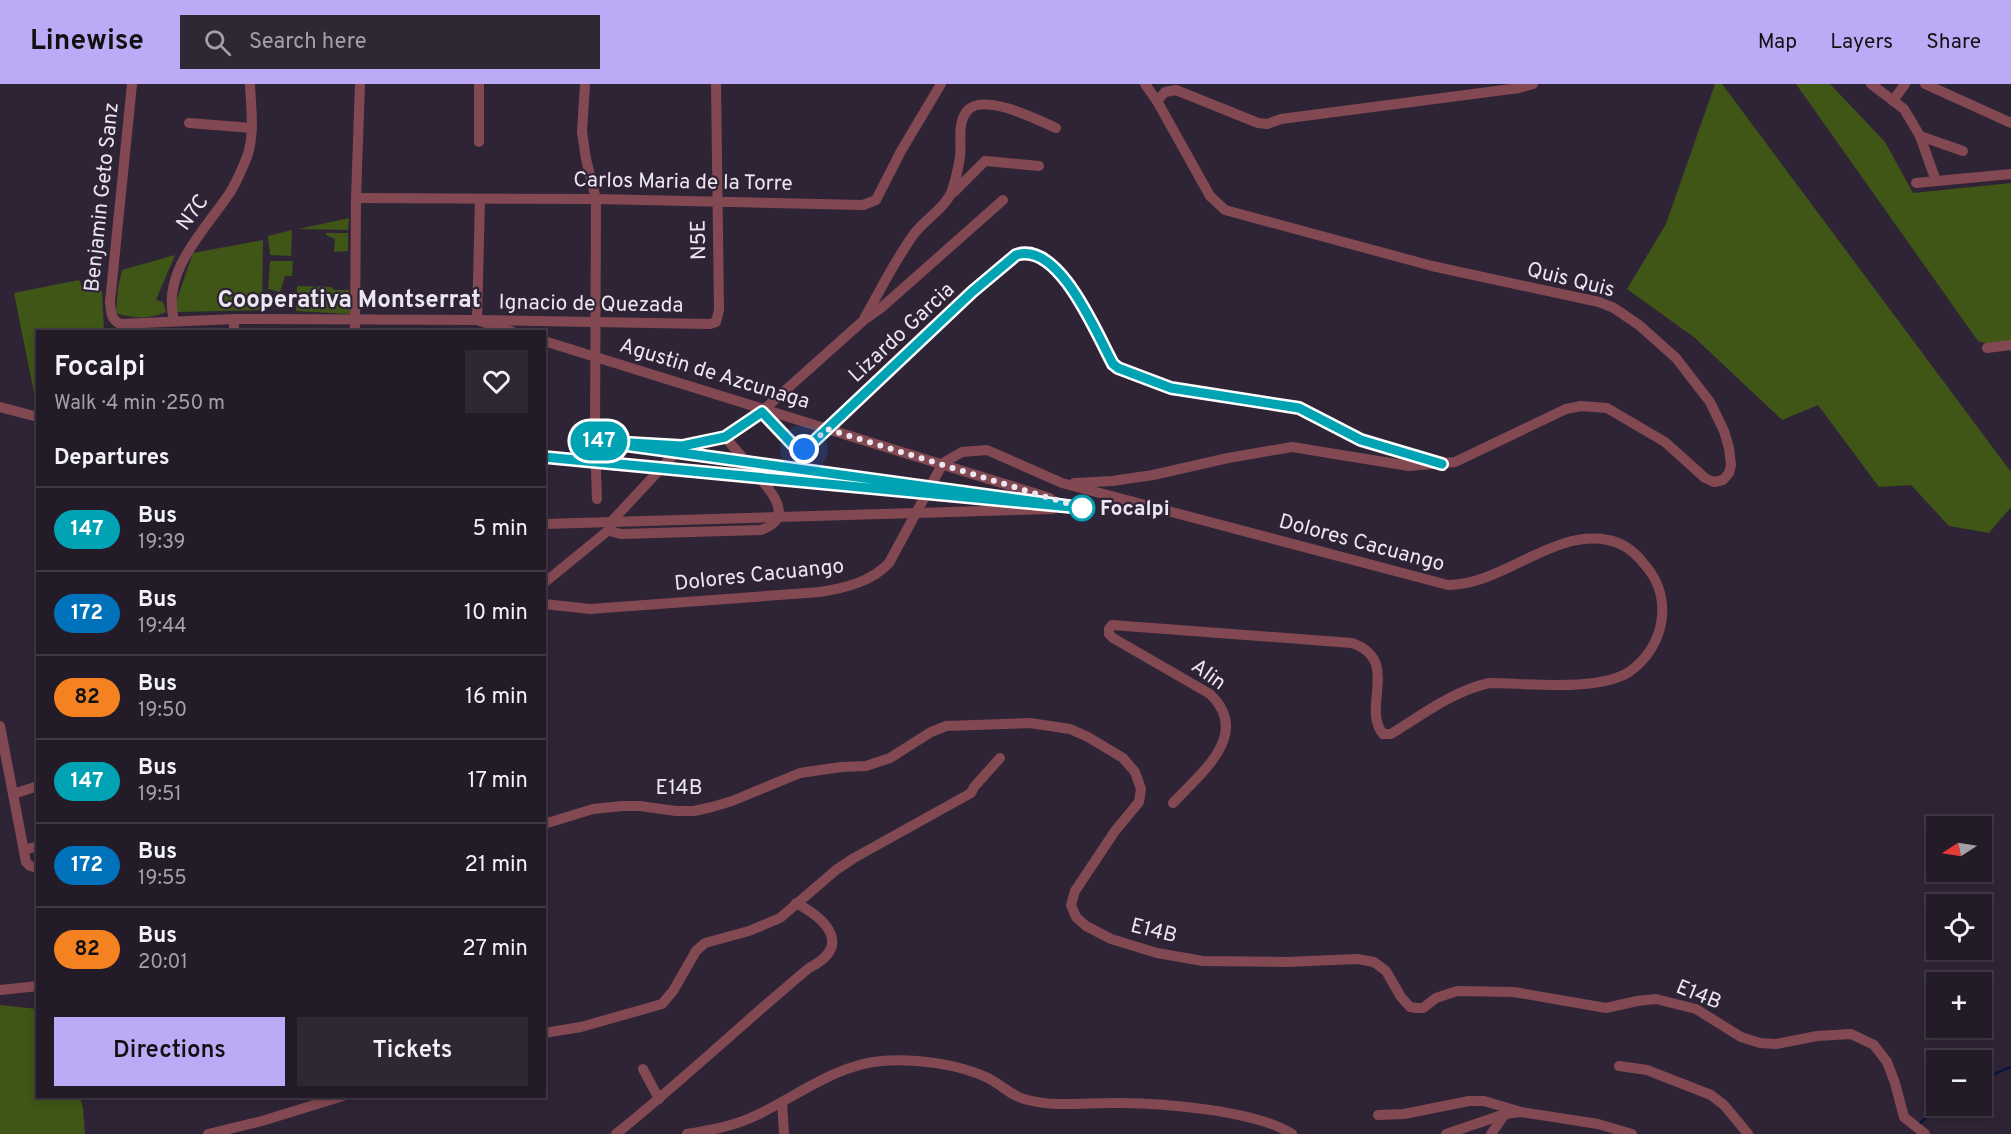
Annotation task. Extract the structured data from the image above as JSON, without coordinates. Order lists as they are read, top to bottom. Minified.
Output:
{"streets":{"street":["Carlos Maria de la Torre","Benjamin Geto Sanz","N7C","N5E","Quis Quis","Ignacio de Quezada","Lizardo Garcia","Agustin de Azcunaga","Dolores Cacuango","Alin","E14B"]},"crossings":[["Carlos Maria de la Torre","N5E"],["Benjamin Geto Sanz","Ignacio de Quezada"],["N7C","Ignacio de Quezada"],["N5E","Ignacio de Quezada"],["Quis Quis","Lizardo Garcia"],["Quis Quis","Dolores Cacuango"],["Lizardo Garcia","Agustin de Azcunaga"],["Lizardo Garcia","Dolores Cacuango"],["Agustin de Azcunaga","Dolores Cacuango"],["Dolores Cacuango","Alin"]],"districts":["Cooperativa Montserrat"],"places":["Focalpi"],"lines":["bus line 147"],"north":"left","page":{"header":"Linewise","search":"Search here","nav":["Map","Layers","Share"],"on_map":"147","heading":[["Focalpi","Walk · 4 min · 250 m"],"Departures"],"list":[{"mark":"147","name":"Bus","note":"19:39","value":"5 min"},{"mark":"172","name":"Bus","note":"19:44","value":"10 min"},{"mark":"82","name":"Bus","note":"19:50","value":"16 min"},{"mark":"147","name":"Bus","note":"19:51","value":"17 min"},{"mark":"172","name":"Bus","note":"19:55","value":"21 min"},{"mark":"82","name":"Bus","note":"20:01","value":"27 min"}],"map_buttons":["+","−"],"buttons":["Directions","Tickets"]}}
